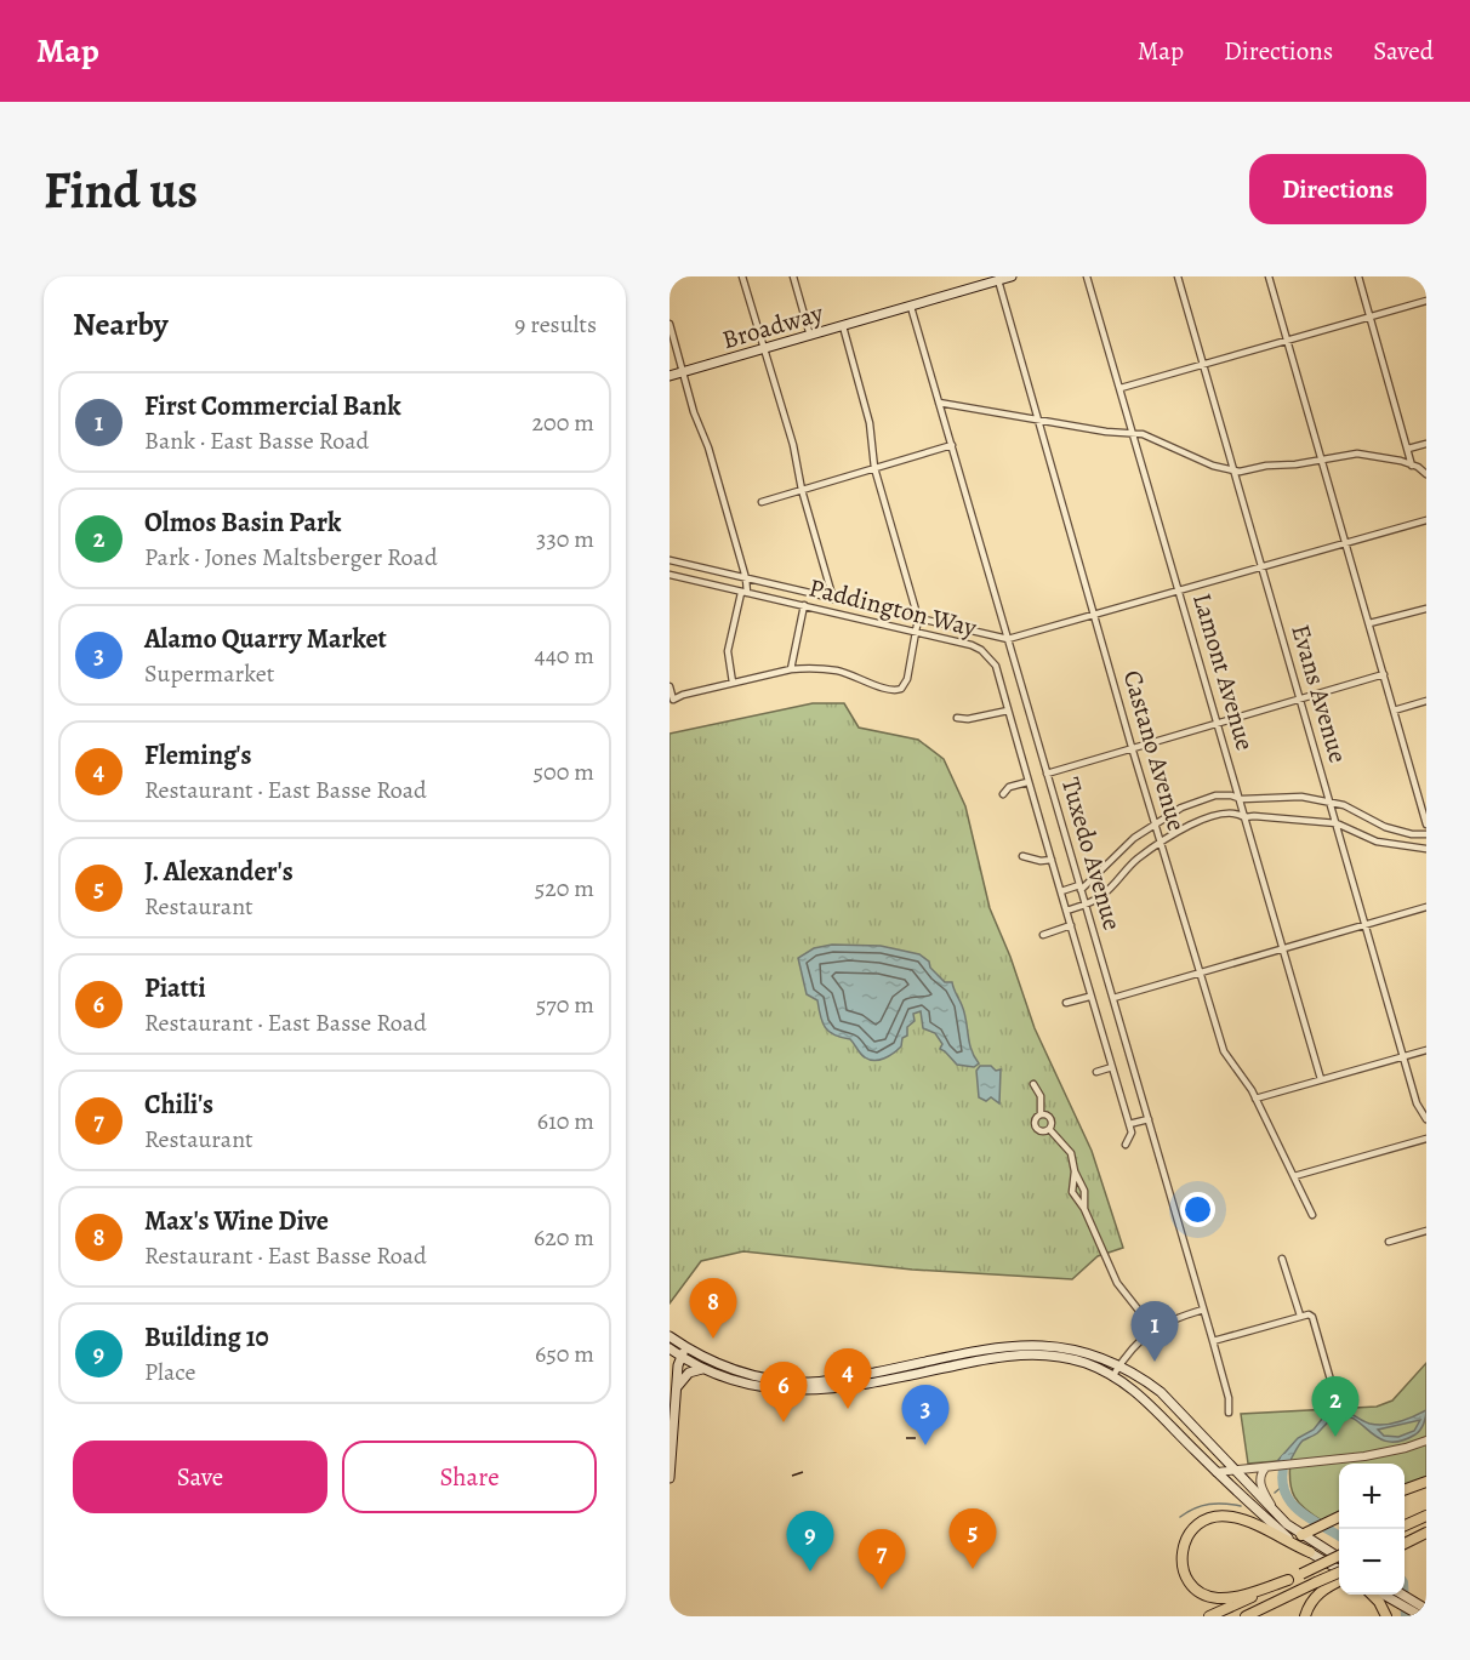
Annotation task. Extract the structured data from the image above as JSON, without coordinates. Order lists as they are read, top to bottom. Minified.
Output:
{"streets":{"main road":["Broadway"],"street":["Paddington Way","Lamont Avenue","Evans Avenue","Castano Avenue","Tuxedo Avenue"]},"crossings":[["Broadway","Castano Avenue"],["Broadway","Tuxedo Avenue"]],"page":{"header":"Map","nav":["Map","Directions","Saved"],"buttons":["Directions",["Save","Share"]],"title":"Find us","heading":["Nearby","9 results"],"list":[{"mark":"1","name":"First Commercial Bank","note":"Bank · East Basse Road","value":"200 m"},{"mark":"2","name":"Olmos Basin Park","note":"Park · Jones Maltsberger Road","value":"330 m"},{"mark":"3","name":"Alamo Quarry Market","note":"Supermarket","value":"440 m"},{"mark":"4","name":"Fleming's","note":"Restaurant · East Basse Road","value":"500 m"},{"mark":"5","name":"J. Alexander's","note":"Restaurant","value":"520 m"},{"mark":"6","name":"Piatti","note":"Restaurant · East Basse Road","value":"570 m"},{"mark":"7","name":"Chili's","note":"Restaurant","value":"610 m"},{"mark":"8","name":"Max's Wine Dive","note":"Restaurant · East Basse Road","value":"620 m"},{"mark":"9","name":"Building 10","note":"Place","value":"650 m"}],"pins":["8","1","4","6","2","3","5","9","7"],"map_buttons":["+","−"]}}
